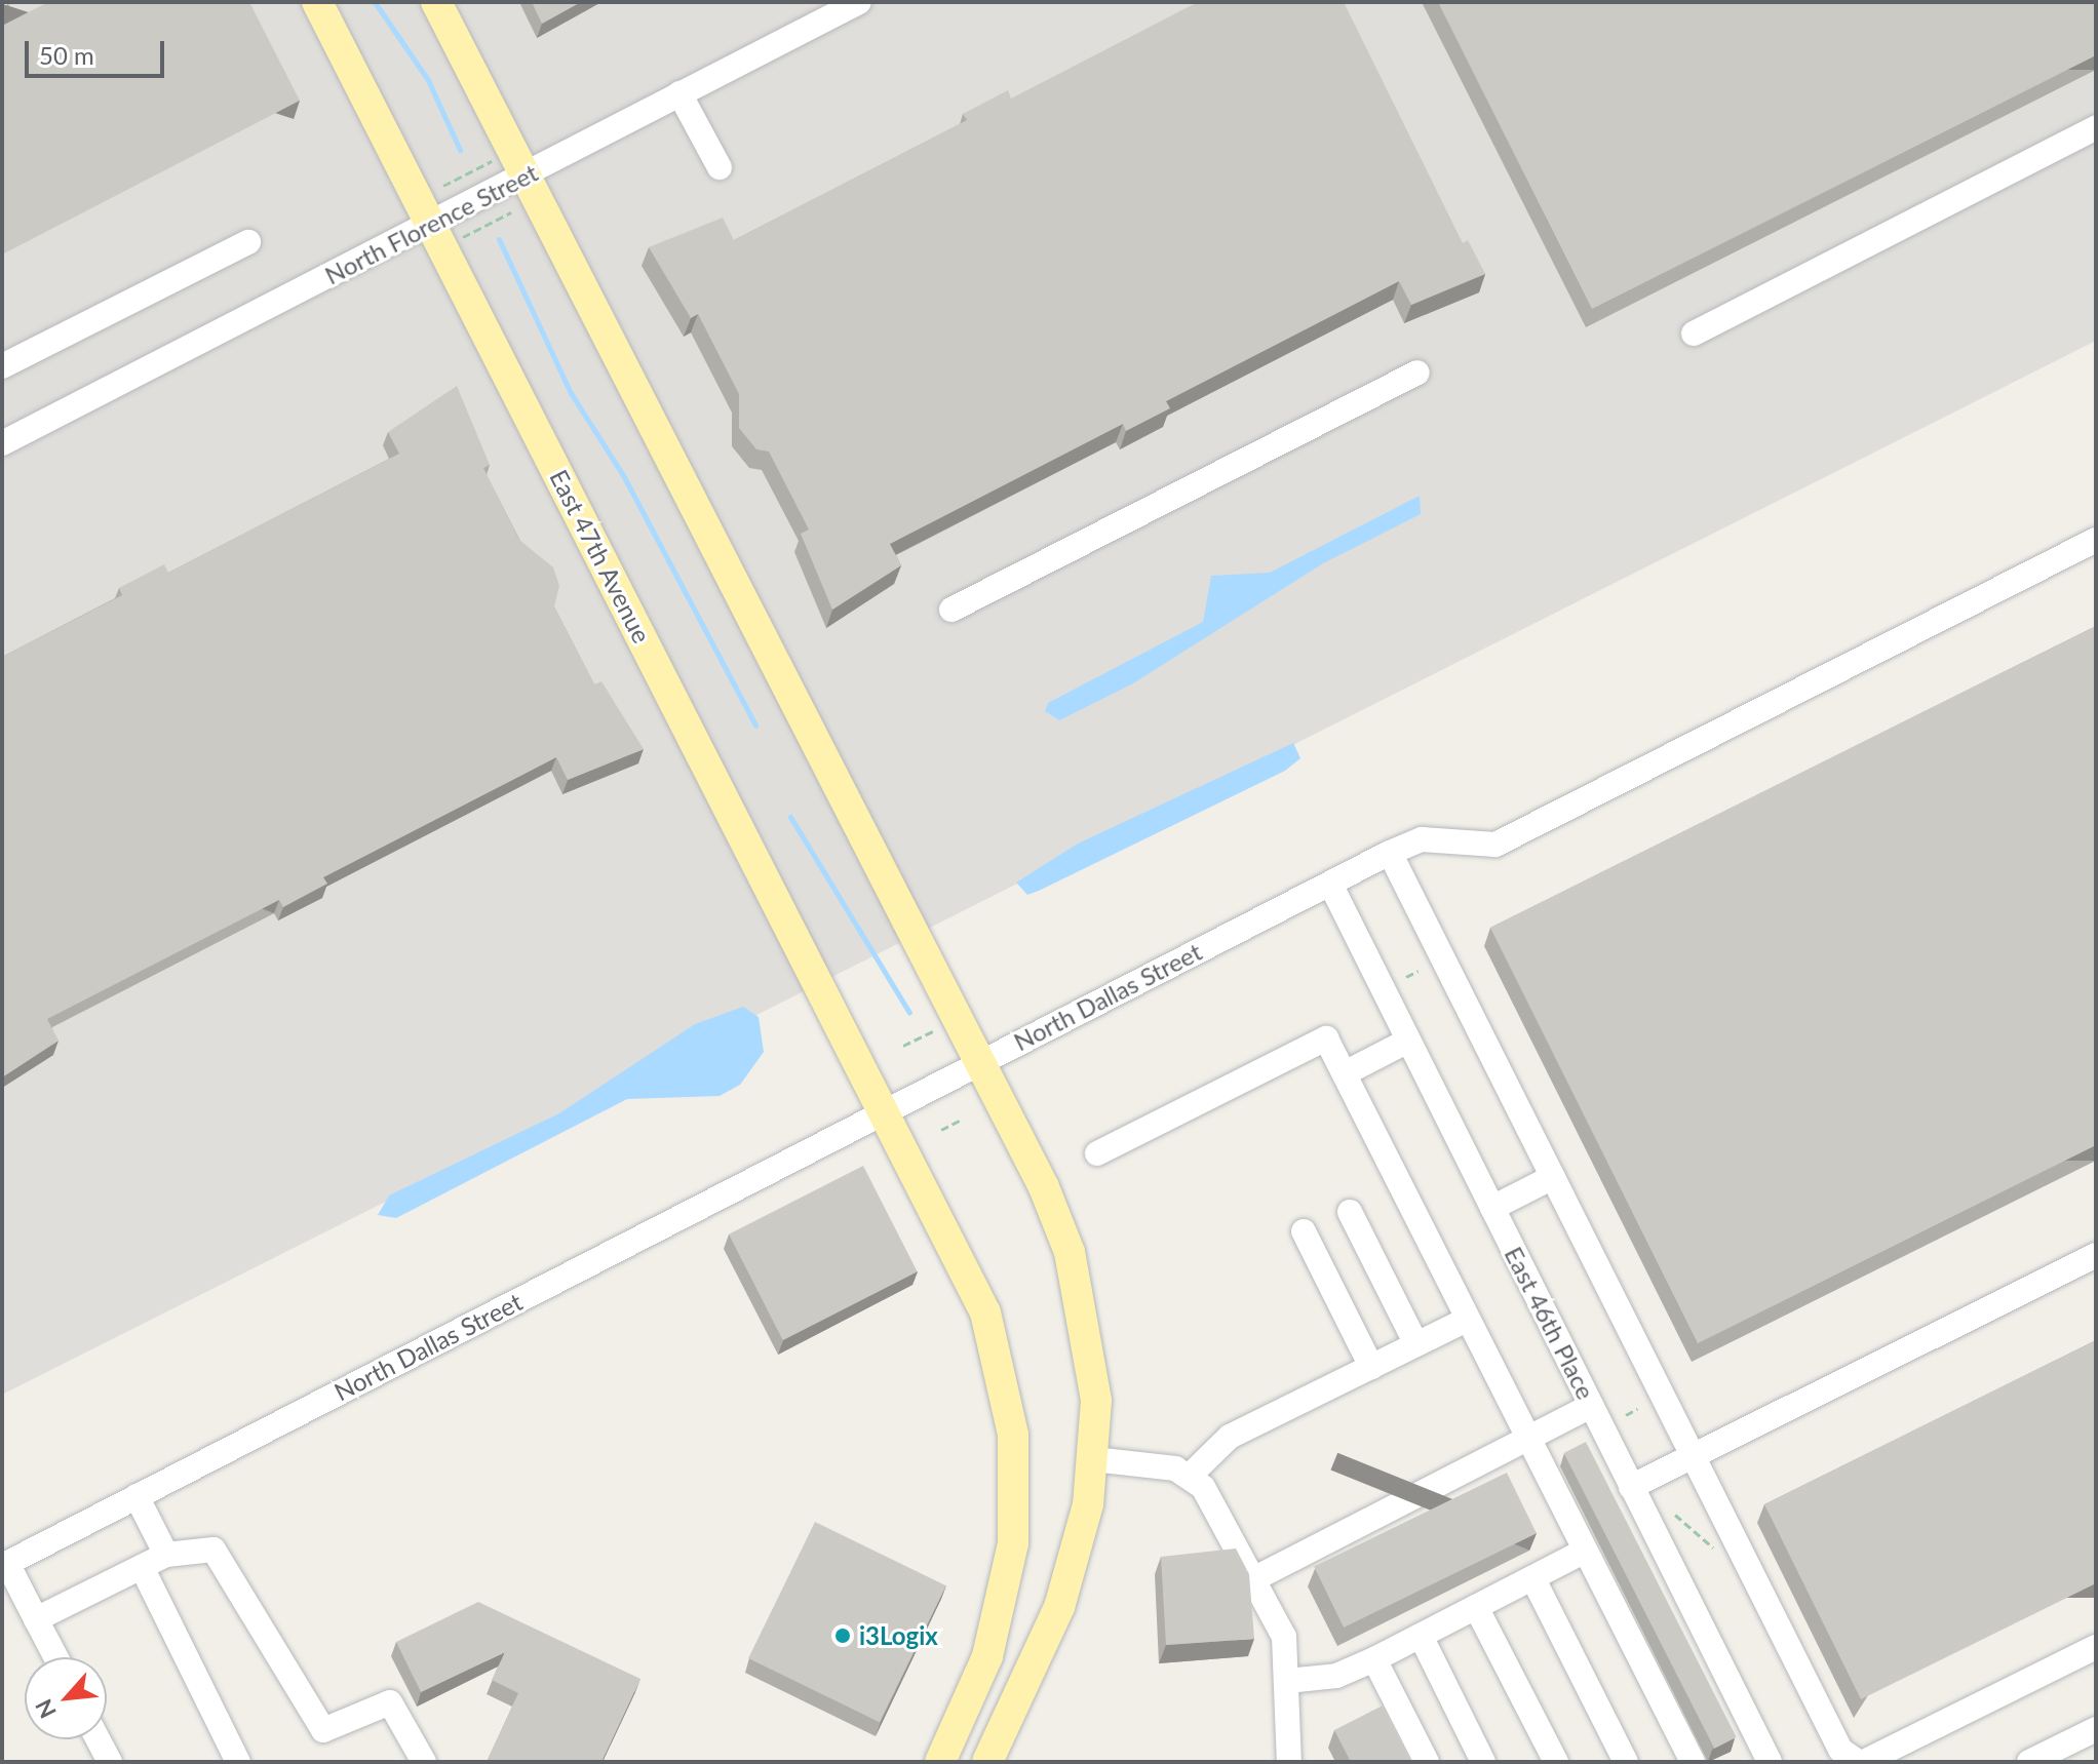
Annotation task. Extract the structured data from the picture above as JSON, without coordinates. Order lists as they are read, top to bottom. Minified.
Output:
{"streets":{"main road":["East 47th Avenue"],"street":["North Florence Street","North Dallas Street","East 46th Place"]},"crossings":[["North Florence Street","East 47th Avenue"],["East 47th Avenue","North Dallas Street"],["North Dallas Street","East 46th Place"]],"places":["i3Logix"],"scale_bar":"50 m","north":"bottom left"}
